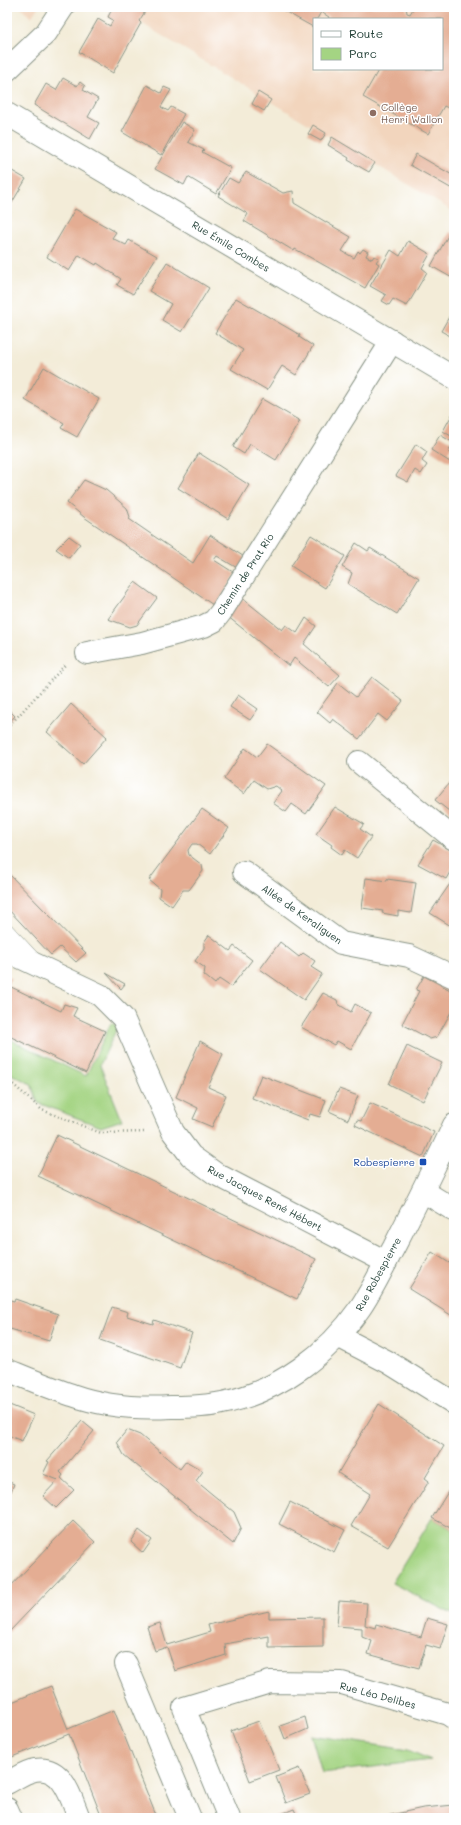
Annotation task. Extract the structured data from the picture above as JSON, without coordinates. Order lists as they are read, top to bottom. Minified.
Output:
{"streets":{"street":["Rue Émile Combes","Chemin de Prat Rio","Allée de Keraliguen","Rue Jacques René Hébert","Rue Robespierre","Rue Léo Delibes"]},"crossings":[["Rue Émile Combes","Chemin de Prat Rio"],["Rue Jacques René Hébert","Rue Robespierre"]],"places":{"other":["Collège Henri Wallon"],"transit":["Robespierre"]},"legend":["Route","Parc"]}
